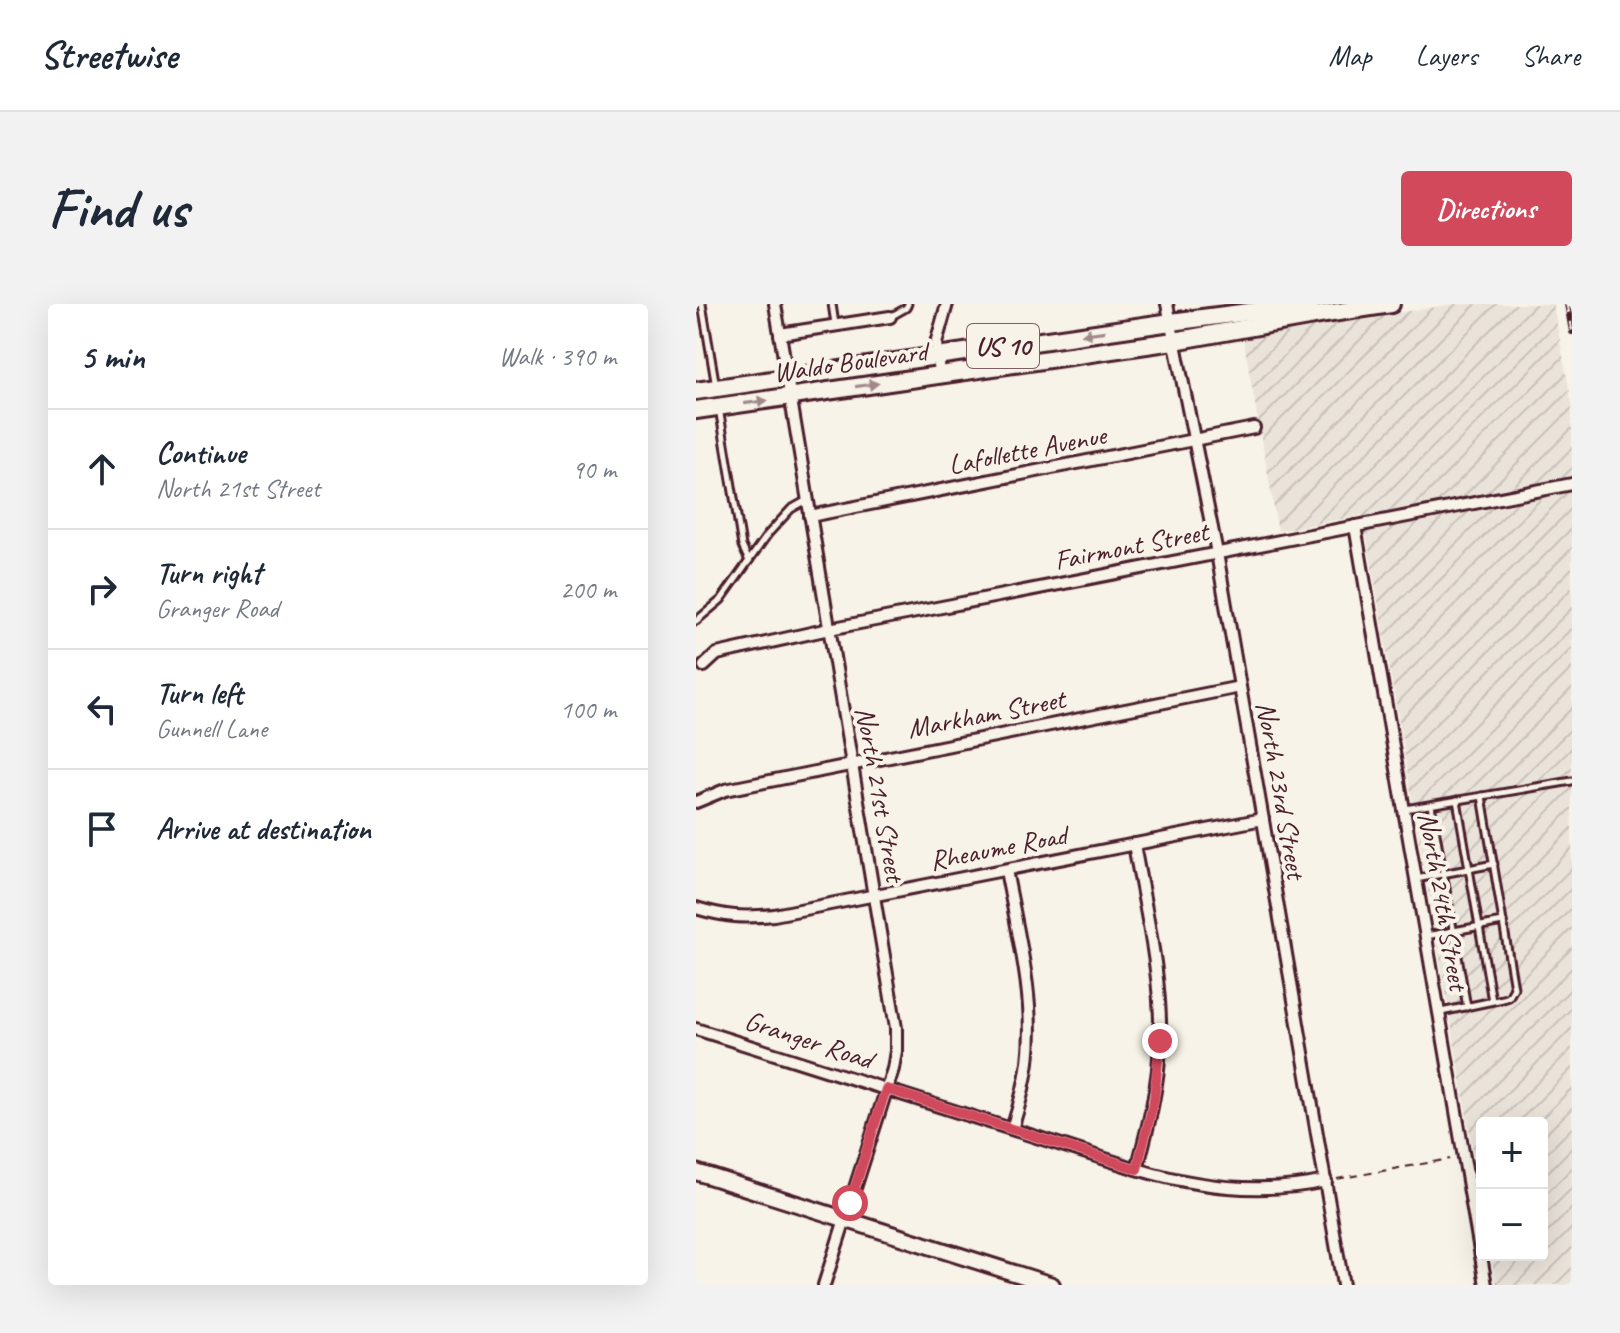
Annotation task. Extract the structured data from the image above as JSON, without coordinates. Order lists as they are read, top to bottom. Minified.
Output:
{"streets":{"main road":["US 10","Waldo Boulevard"],"street":["Lafollette Avenue","Fairmont Street","Markham Street","North 23rd Street","North 21st Street","Rheaume Road","North 24th Street","Granger Road"]},"crossings":[["Waldo Boulevard","North 23rd Street"],["Waldo Boulevard","North 21st Street"],["Lafollette Avenue","North 23rd Street"],["Lafollette Avenue","North 21st Street"],["Fairmont Street","North 23rd Street"],["Fairmont Street","North 21st Street"],["Fairmont Street","North 24th Street"],["Markham Street","North 23rd Street"],["Markham Street","North 21st Street"],["North 23rd Street","Rheaume Road"],["North 23rd Street","Granger Road"],["North 21st Street","Rheaume Road"],["North 21st Street","Granger Road"]],"page":{"header":"Streetwise","nav":["Map","Layers","Share"],"buttons":"Directions","title":"Find us","heading":["5 min","Walk · 390 m"],"list":[["Continue","North 21st Street","90 m"],["Turn right","Granger Road","200 m"],["Turn left","Gunnell Lane","100 m"],"Arrive at destination"],"map_buttons":["+","−"]}}
